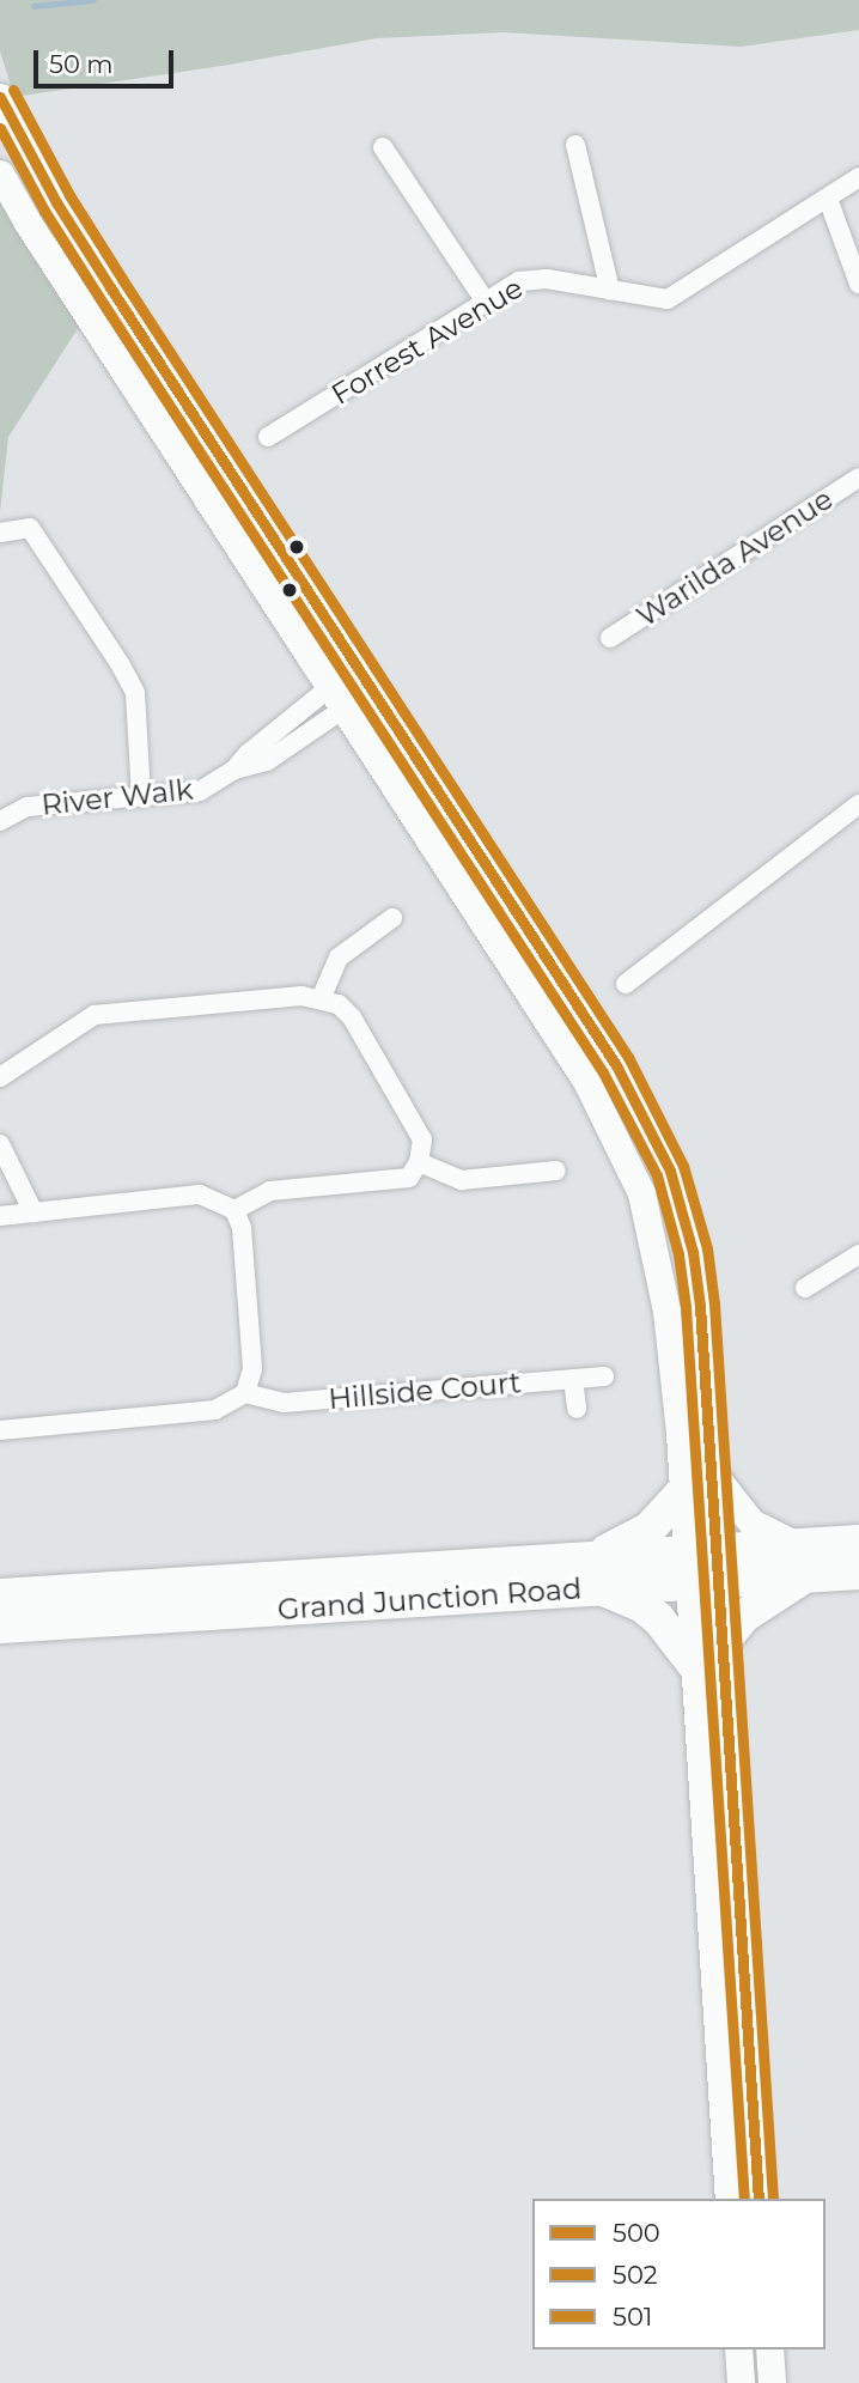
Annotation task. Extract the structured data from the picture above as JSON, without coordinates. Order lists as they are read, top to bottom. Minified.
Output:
{"streets":{"highway":["Grand Junction Road"],"street":["Forrest Avenue","Warilda Avenue","River Walk","Hillside Court"]},"lines":["transit line 501","transit line 500","transit line 502"],"legend":["500","502","501"],"scale_bar":"50 m"}
